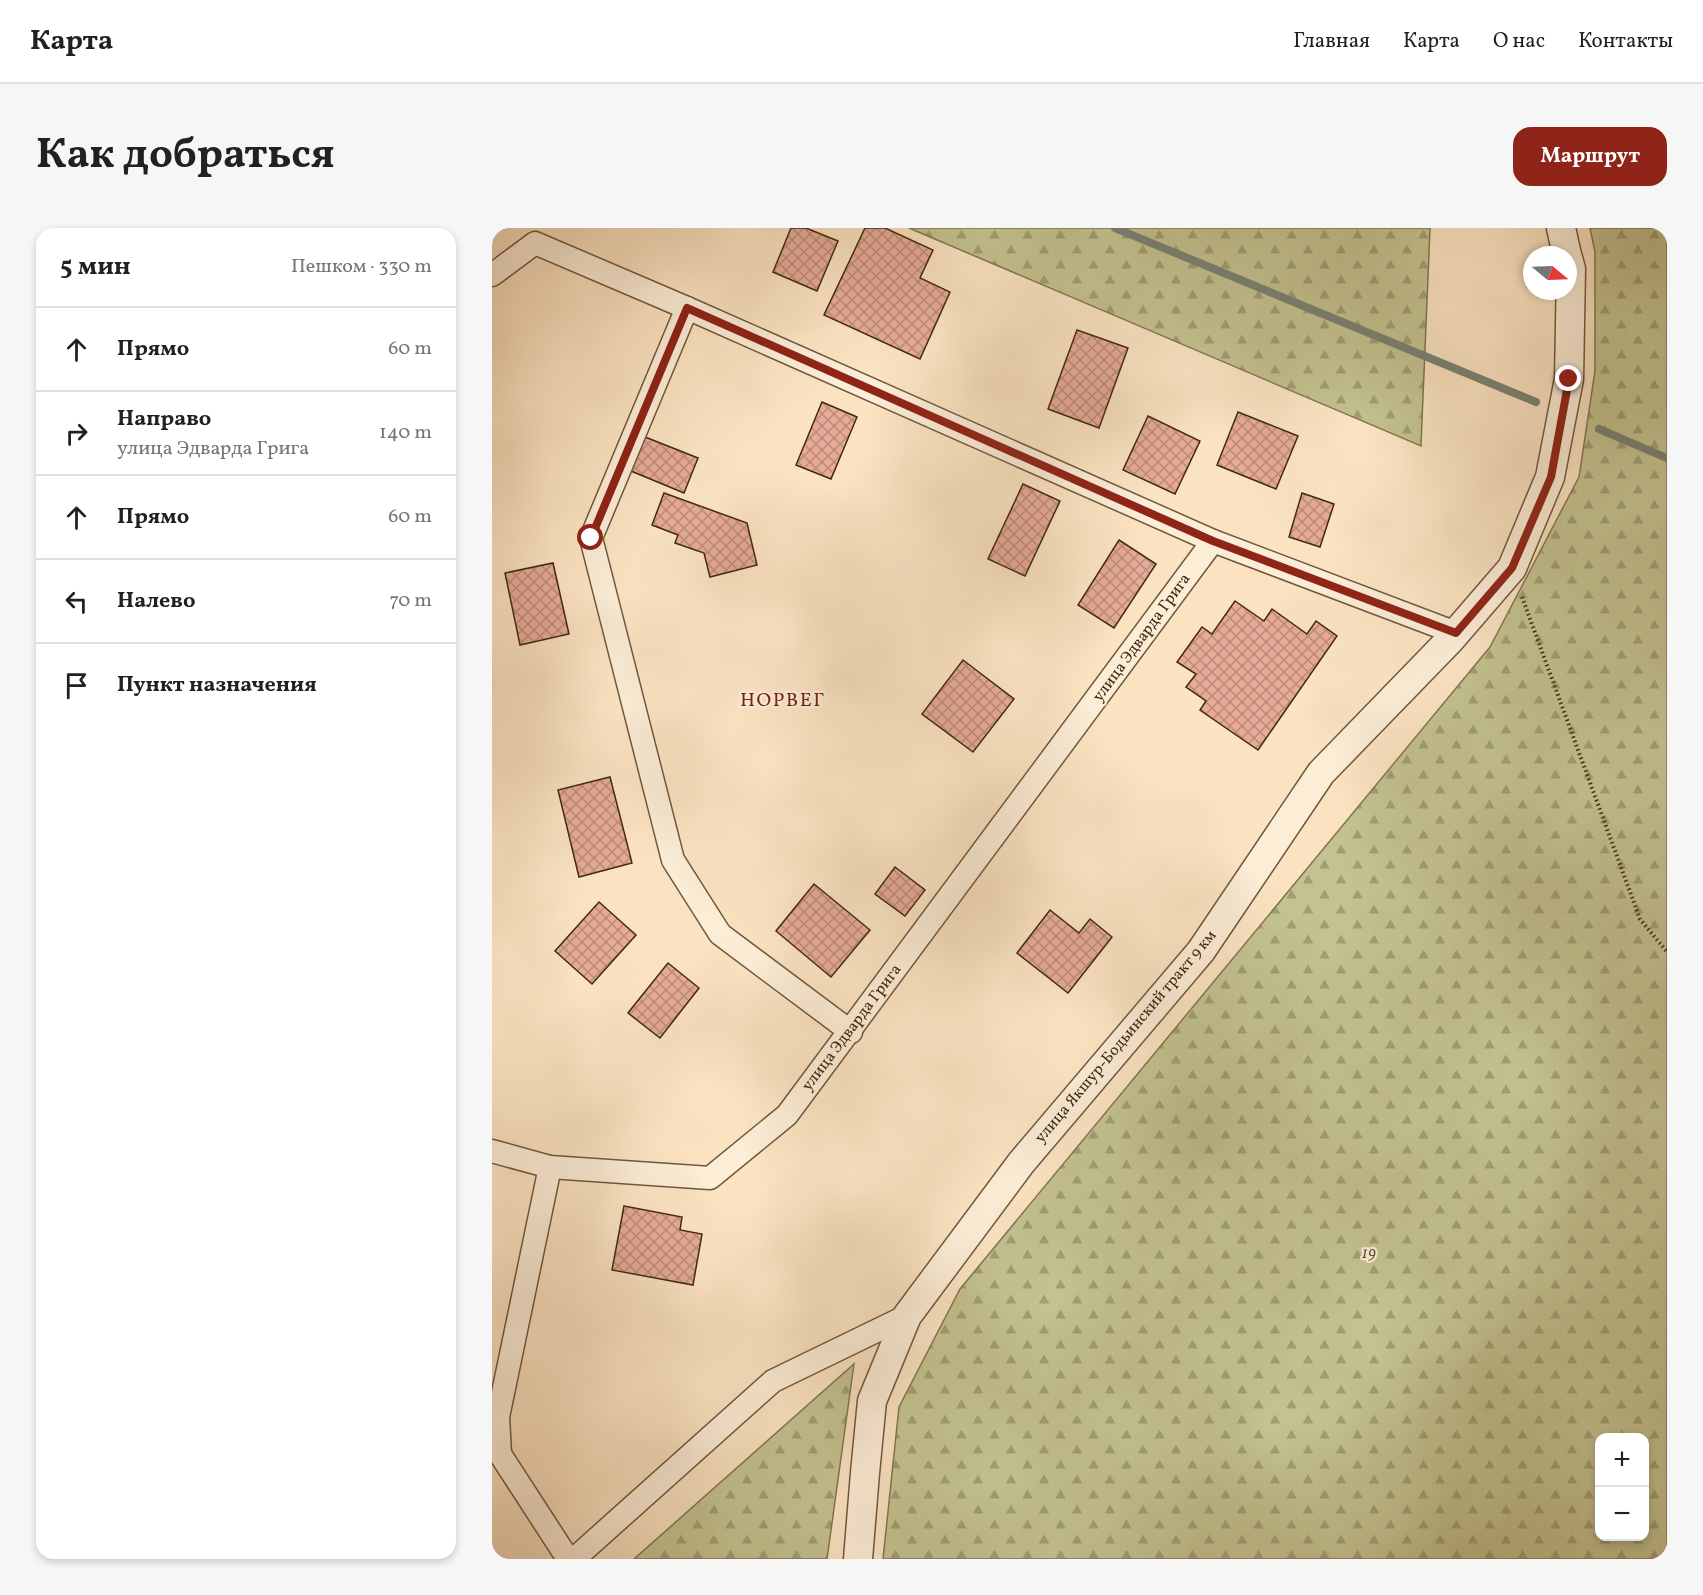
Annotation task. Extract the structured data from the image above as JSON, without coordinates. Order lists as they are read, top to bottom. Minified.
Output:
{"streets":{"street":["улица Эдварда Грига","улица Якшур-Бодьинский тракт 9 км"]},"districts":["НОРВЕГ"],"parks":["19"],"north":"right","page":{"header":"Карта","nav":["Главная","Карта","О нас","Контакты"],"title":"Как добраться","buttons":"Маршрут","heading":["5 мин","Пешком · 330 m"],"list":[["Прямо","60 m"],["Направо","улица Эдварда Грига","140 m"],["Прямо","60 m"],["Налево","70 m"],"Пункт назначения"],"map_buttons":["+","−"]}}
